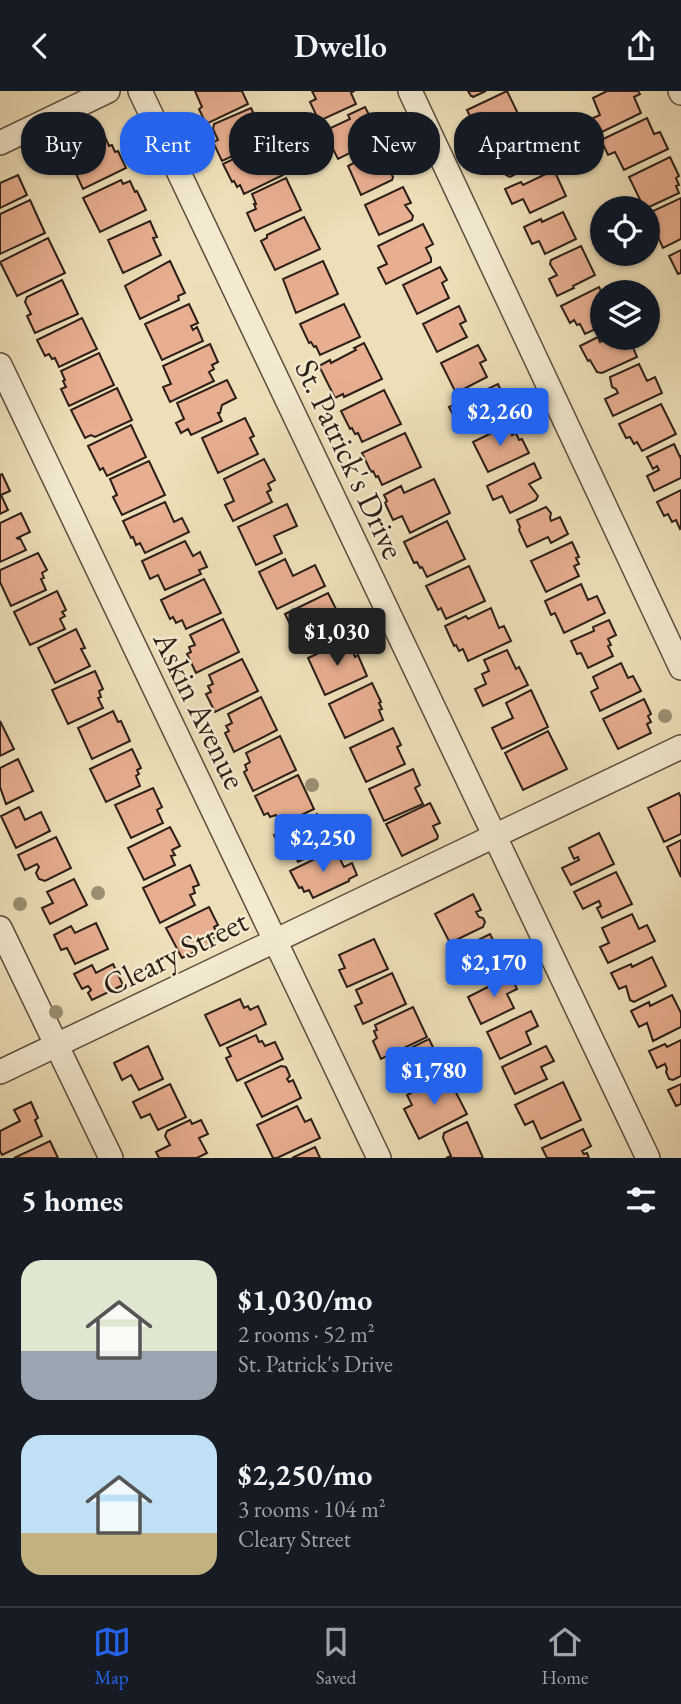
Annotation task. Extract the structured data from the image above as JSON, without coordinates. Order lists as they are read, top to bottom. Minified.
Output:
{"streets":{"street":["St. Patrick's Drive","Askin Avenue","Cleary Street"]},"crossings":[["St. Patrick's Drive","Cleary Street"],["Askin Avenue","Cleary Street"]],"page":{"header":"Dwello","chip":["Buy","Rent","Filters","New","Apartment"],"price":["$2,260","$1,030","$2,250","$2,170","$1,780"],"heading":"5 homes","list":[{"name":"$1,030/mo","note":"2 rooms · 52 m² · St. Patrick's Drive"},{"name":"$2,250/mo","note":"3 rooms · 104 m² · Cleary Street"}],"tabs":["Map","Saved","Home"]}}
